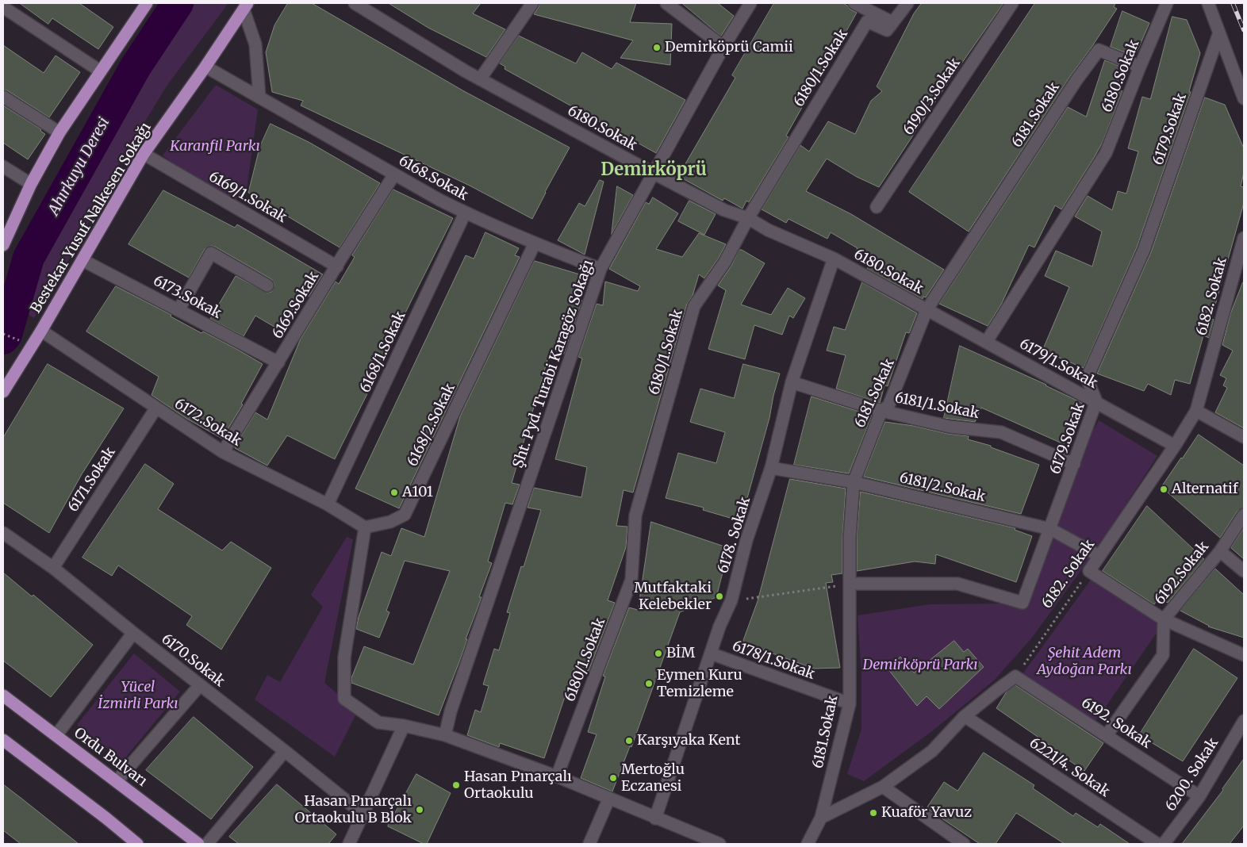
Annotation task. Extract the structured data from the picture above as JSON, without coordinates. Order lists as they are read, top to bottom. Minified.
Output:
{"streets":{"main road":["Bestekar Yusuf Nalkesen Sokağı","Ordu Bulvarı"],"street":["6180/1.Sokak","6180.Sokak","6190/3.Sokak","6181.Sokak","6179.Sokak","6168.Sokak","6169/1.Sokak","6182. Sokak","6173.Sokak","6169.Sokak","6168/1.Sokak","Şht. Pyd. Turabi Karagöz Sokağı","6179/1.Sokak","6181/1.Sokak","6172.Sokak","6168/2.Sokak","6171.Sokak","6181/2.Sokak","6178. Sokak","6192.Sokak","6170.Sokak","6178/1.Sokak","6192. Sokak","6221/4. Sokak","6200. Sokak"]},"crossings":[["6180/1.Sokak","6180.Sokak"],["6180.Sokak","6181.Sokak"],["6180.Sokak","Şht. Pyd. Turabi Karagöz Sokağı"],["6180.Sokak","6179/1.Sokak"],["6180.Sokak","6178. Sokak"],["6181.Sokak","6179.Sokak"],["6181.Sokak","6179/1.Sokak"],["6181.Sokak","6181/1.Sokak"],["6181.Sokak","6181/2.Sokak"],["6181.Sokak","6178/1.Sokak"],["6179.Sokak","6179/1.Sokak"],["6179.Sokak","6181/1.Sokak"],["6179.Sokak","6181/2.Sokak"],["6168.Sokak","Bestekar Yusuf Nalkesen Sokağı"],["6168.Sokak","6169.Sokak"],["6168.Sokak","6168/1.Sokak"],["6168.Sokak","Şht. Pyd. Turabi Karagöz Sokağı"],["6168.Sokak","6168/2.Sokak"],["6169/1.Sokak","Bestekar Yusuf Nalkesen Sokağı"],["6169/1.Sokak","6169.Sokak"],["Bestekar Yusuf Nalkesen Sokağı","6173.Sokak"],["Bestekar Yusuf Nalkesen Sokağı","6172.Sokak"],["6182. Sokak","6179/1.Sokak"],["6182. Sokak","6181/2.Sokak"],["6182. Sokak","6192. Sokak"],["6173.Sokak","6169.Sokak"],["6169.Sokak","6172.Sokak"],["6168/1.Sokak","6172.Sokak"],["6181/1.Sokak","6178. Sokak"],["6172.Sokak","6168/2.Sokak"],["6172.Sokak","6171.Sokak"],["6171.Sokak","6170.Sokak"],["6181/2.Sokak","6178. Sokak"],["6178. Sokak","6178/1.Sokak"],["6192.Sokak","6192. Sokak"],["6192. Sokak","6200. Sokak"]],"districts":["Demirköprü"],"water":["Ahırkuyu Deresi"],"parks":["Karanfil Parkı","Şehit Adem Aydoğan Parkı","Demirköprü Parkı","Yücel İzmirli Parkı"],"places":["Demirköprü Camii","Alternatif","A101","Mutfaktaki Kelebekler","BİM","Eymen Kuru Temizleme","Karşıyaka Kent","Mertoğlu Eczanesi","Hasan Pınarçalı Ortaokulu","Hasan Pınarçalı Ortaokulu B Blok","Kuaför Yavuz"]}
